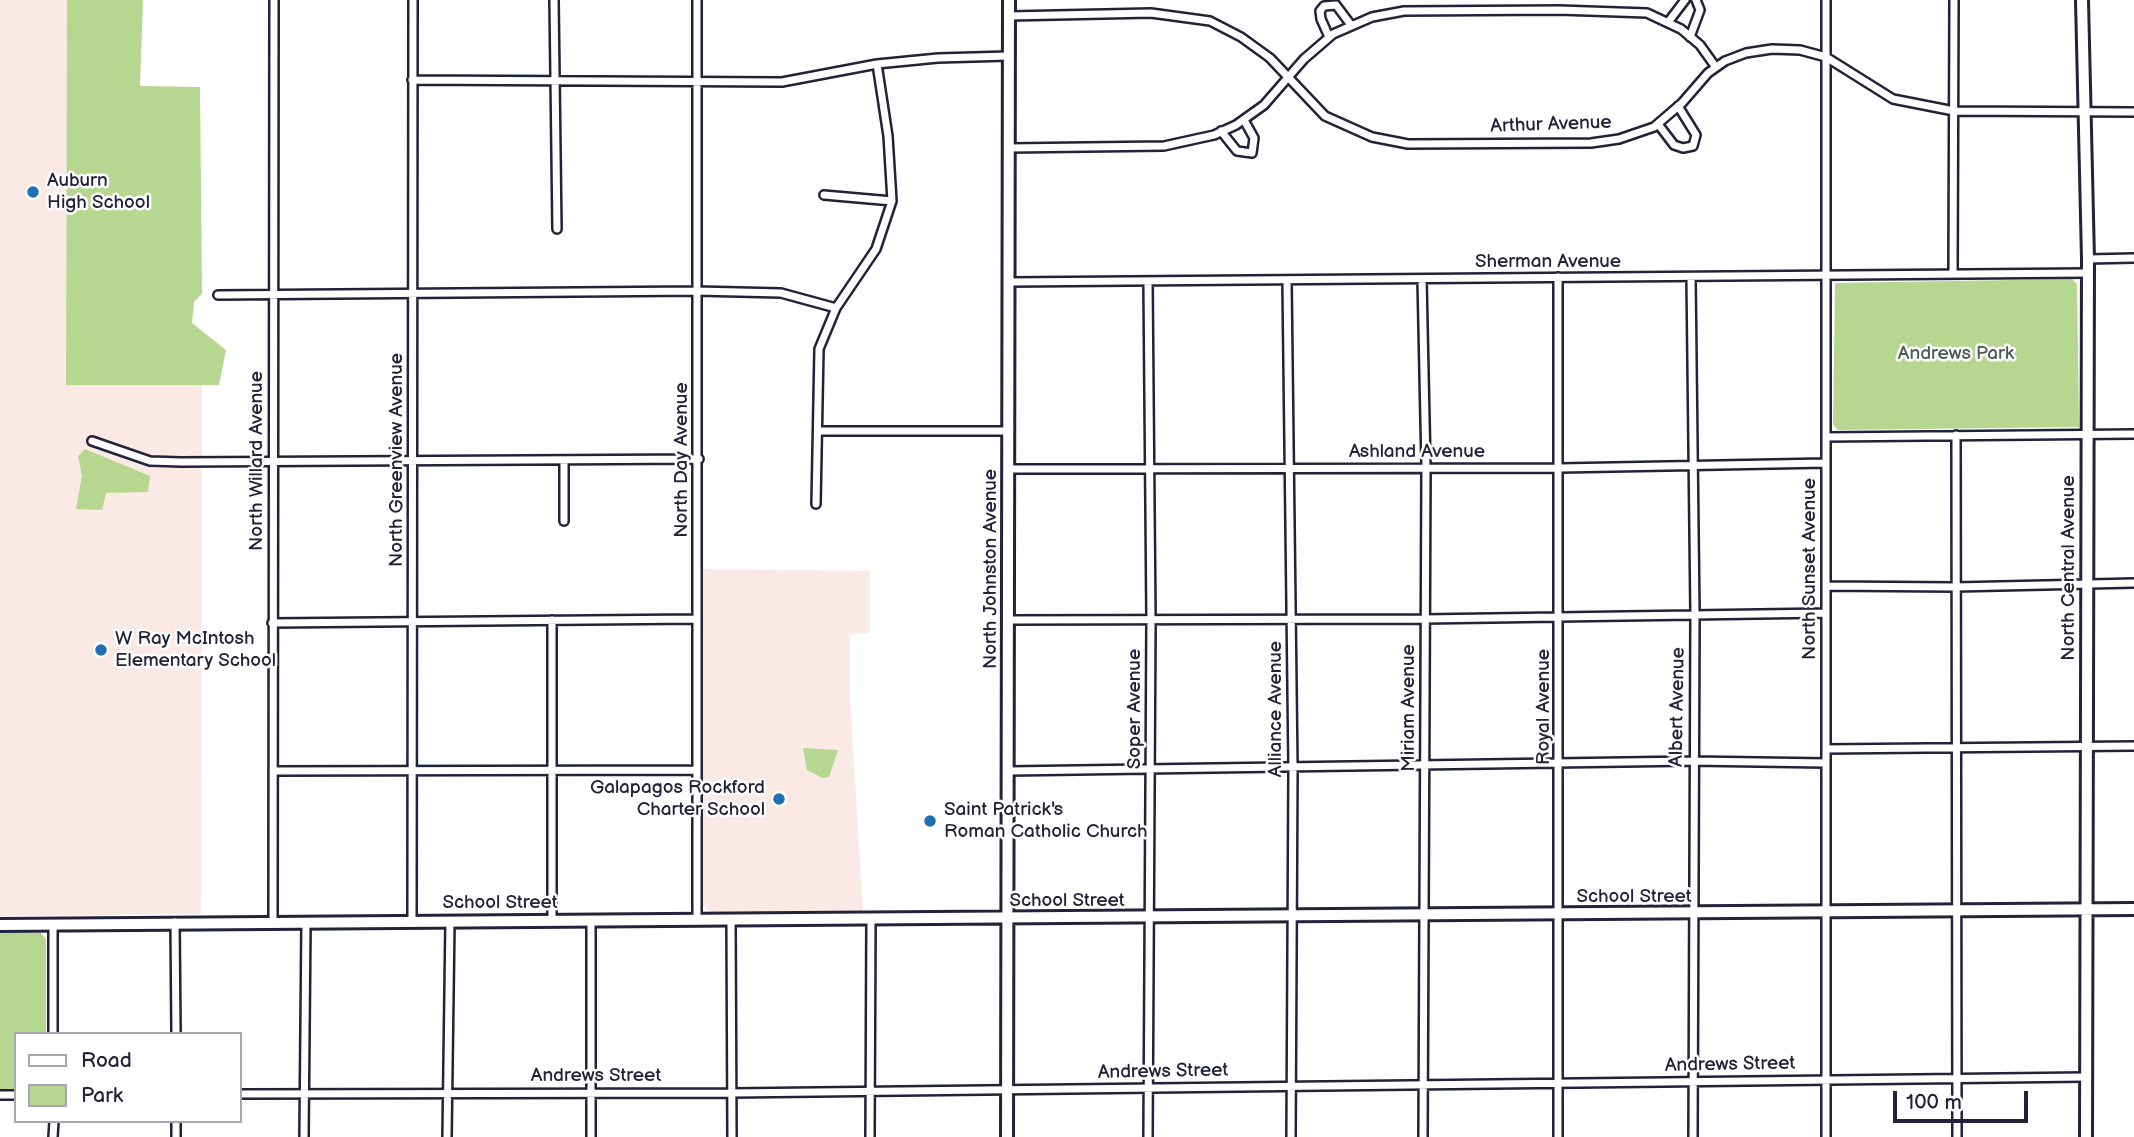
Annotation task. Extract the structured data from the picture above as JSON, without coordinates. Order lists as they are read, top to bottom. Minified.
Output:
{"streets":{"main road":["North Central Avenue","North Johnston Avenue","School Street"],"street":["Arthur Avenue","Sherman Avenue","Ashland Avenue","North Greenview Avenue","North Day Avenue","North Willard Avenue","North Sunset Avenue","Royal Avenue","Albert Avenue","Miriam Avenue","Soper Avenue","Alliance Avenue","Andrews Street"]},"crossings":[["Arthur Avenue","North Central Avenue"],["Arthur Avenue","North Johnston Avenue"],["Arthur Avenue","North Sunset Avenue"],["Sherman Avenue","North Central Avenue"],["Sherman Avenue","North Johnston Avenue"],["Sherman Avenue","North Sunset Avenue"],["Sherman Avenue","Royal Avenue"],["Sherman Avenue","Albert Avenue"],["Sherman Avenue","Miriam Avenue"],["Sherman Avenue","Soper Avenue"],["Sherman Avenue","Alliance Avenue"],["Ashland Avenue","North Johnston Avenue"],["Ashland Avenue","North Sunset Avenue"],["Ashland Avenue","Royal Avenue"],["Ashland Avenue","Albert Avenue"],["Ashland Avenue","Miriam Avenue"],["Ashland Avenue","Soper Avenue"],["Ashland Avenue","Alliance Avenue"],["North Greenview Avenue","School Street"],["North Day Avenue","School Street"],["North Willard Avenue","School Street"],["North Central Avenue","School Street"],["North Central Avenue","Andrews Street"],["North Johnston Avenue","School Street"],["North Johnston Avenue","Andrews Street"],["North Sunset Avenue","School Street"],["North Sunset Avenue","Andrews Street"],["Royal Avenue","School Street"],["Royal Avenue","Andrews Street"],["Albert Avenue","School Street"],["Albert Avenue","Andrews Street"],["Miriam Avenue","School Street"],["Miriam Avenue","Andrews Street"],["Soper Avenue","School Street"],["Soper Avenue","Andrews Street"],["Alliance Avenue","School Street"],["Alliance Avenue","Andrews Street"]],"parks":["Andrews Park"],"places":["Auburn High School","W Ray McIntosh Elementary School","Galapagos Rockford Charter School","Saint Patrick's Roman Catholic Church"],"legend":["Road","Park"],"scale_bar":"100 m"}
